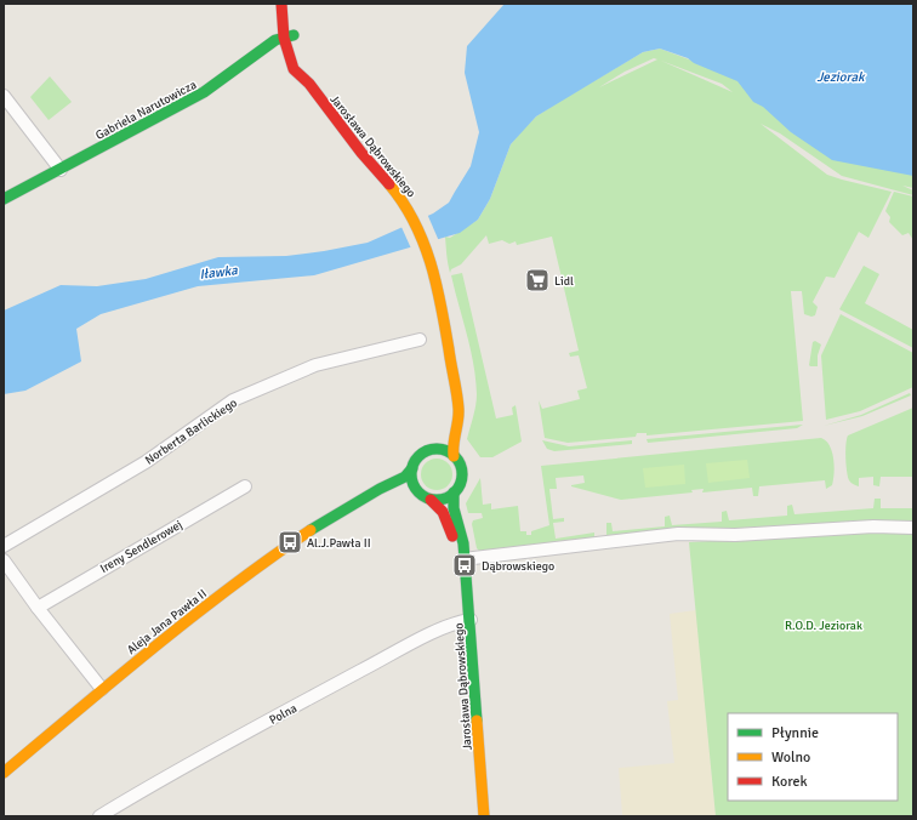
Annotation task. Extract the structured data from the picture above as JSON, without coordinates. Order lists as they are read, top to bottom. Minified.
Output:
{"streets":{"main road":["Gabriela Narutowicza","Jarosława Dąbrowskiego","Aleja Jana Pawła II"],"street":["Norberta Barlickiego","Ireny Sendlerowej","Polna"]},"crossings":[["Gabriela Narutowicza","Jarosława Dąbrowskiego"],["Jarosława Dąbrowskiego","Aleja Jana Pawła II"],["Jarosława Dąbrowskiego","Polna"]],"water":["Jeziorak","Iławka"],"parks":["R.O.D. Jeziorak"],"places":{"supermarket":["Lidl"],"bus stop":["Al.J.Pawła II","Dąbrowskiego"]},"legend":["Płynnie","Wolno","Korek"]}
